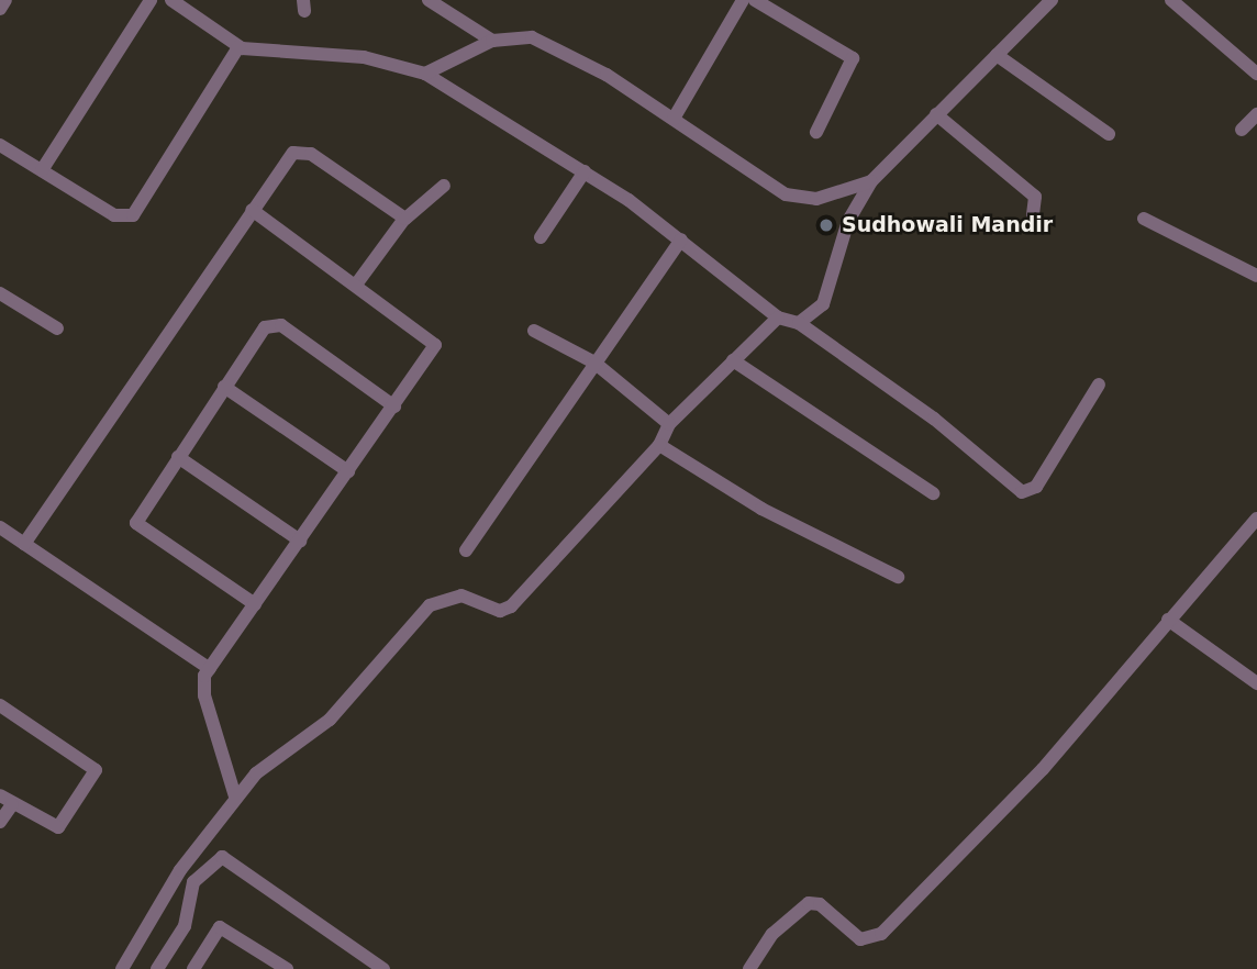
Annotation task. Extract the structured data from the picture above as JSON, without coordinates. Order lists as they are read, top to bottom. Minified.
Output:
{"places":["Sudhowali Mandir"]}
